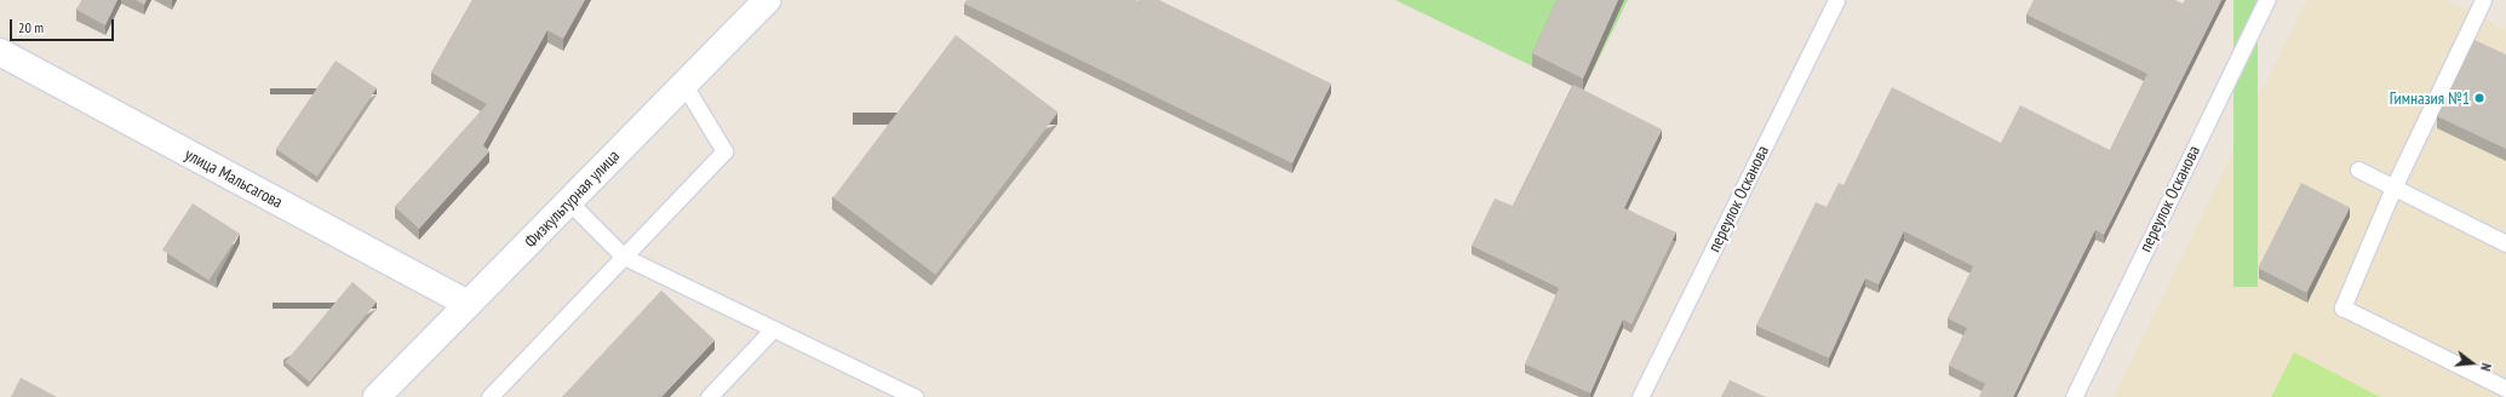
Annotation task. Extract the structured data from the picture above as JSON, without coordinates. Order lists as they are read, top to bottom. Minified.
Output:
{"streets":{"main road":["улица Мальсагова","Физкультурная улица"],"lane":["переулок Осканова"]},"crossings":[["улица Мальсагова","Физкультурная улица"]],"places":["Гимназия №1"],"scale_bar":"20 m","north":"right"}
